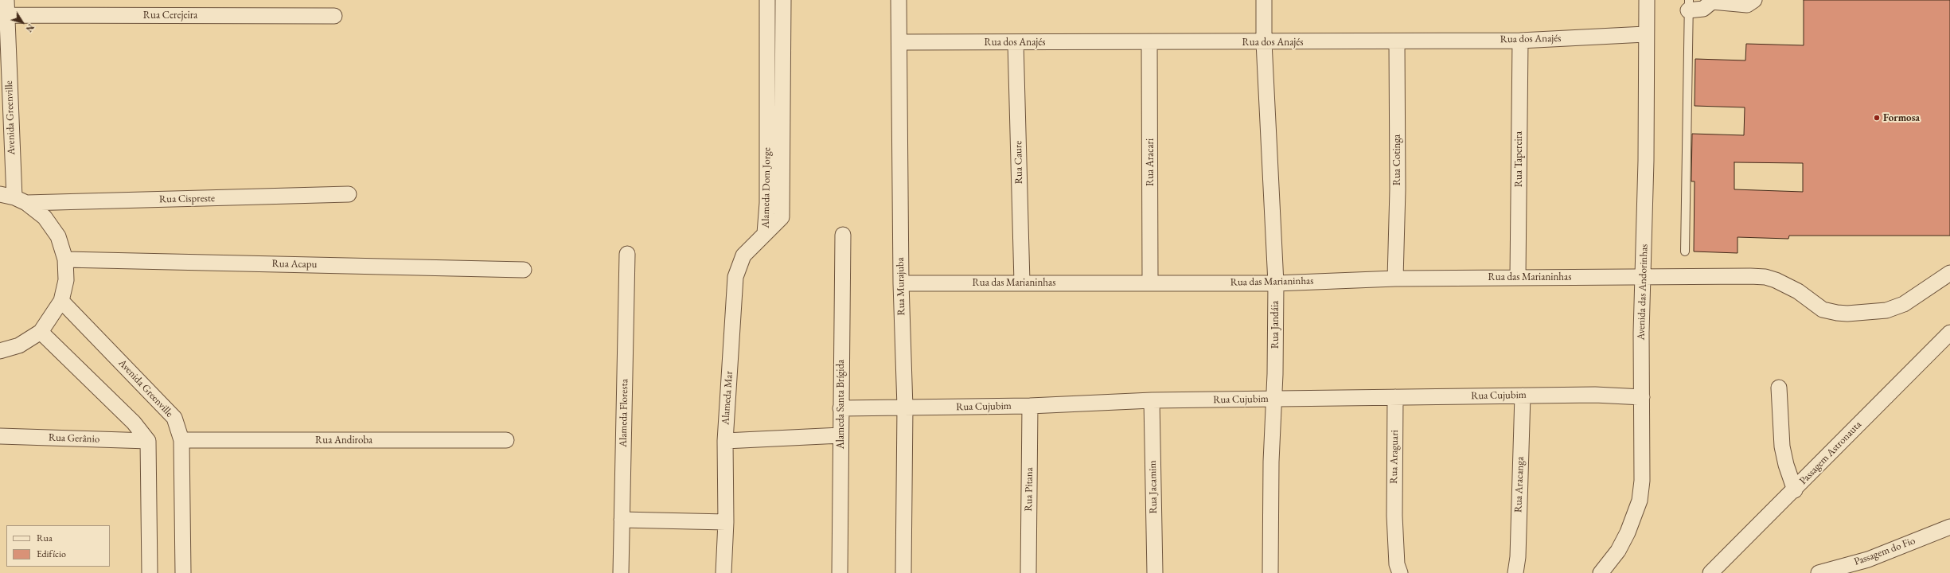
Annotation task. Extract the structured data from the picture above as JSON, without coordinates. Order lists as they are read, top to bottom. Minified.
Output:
{"streets":{"street":["Rua Cerejeira","Rua dos Anajés","Avenida Greenville","Rua Tapereira","Rua Cotinga","Rua Caure","Rua Aracari","Alameda Dom Jorge","Rua Cispreste","Rua Acapu","Rua das Marianinhas","Rua Murajuba","Avenida das Andorinhas","Rua Jandáia","Rua Cujubim","Alameda Mar","Alameda Santa Brígida","Alameda Floresta","Rua Gerânio","Rua Andiroba","Passagem Astronauta","Rua Araguari","Rua Aracanga","Rua Jacamim","Rua Pitana","Passagem do Fio"]},"crossings":[["Rua Cerejeira","Avenida Greenville"],["Rua dos Anajés","Rua Tapereira"],["Rua dos Anajés","Rua Cotinga"],["Rua dos Anajés","Rua Caure"],["Rua dos Anajés","Rua Aracari"],["Rua dos Anajés","Rua Murajuba"],["Rua dos Anajés","Avenida das Andorinhas"],["Rua dos Anajés","Rua Jandáia"],["Avenida Greenville","Rua Cispreste"],["Avenida Greenville","Rua Andiroba"],["Rua Tapereira","Rua das Marianinhas"],["Rua Cotinga","Rua das Marianinhas"],["Rua Caure","Rua das Marianinhas"],["Rua Aracari","Rua das Marianinhas"],["Alameda Dom Jorge","Alameda Mar"],["Rua das Marianinhas","Rua Murajuba"],["Rua das Marianinhas","Avenida das Andorinhas"],["Rua das Marianinhas","Rua Jandáia"],["Rua Murajuba","Rua Cujubim"],["Avenida das Andorinhas","Rua Cujubim"],["Rua Jandáia","Rua Cujubim"],["Rua Cujubim","Alameda Santa Brígida"],["Rua Cujubim","Rua Araguari"],["Rua Cujubim","Rua Aracanga"],["Rua Cujubim","Rua Jacamim"],["Rua Cujubim","Rua Pitana"]],"places":["Formosa"],"legend":["Rua","Edifício"],"north":"bottom right"}
